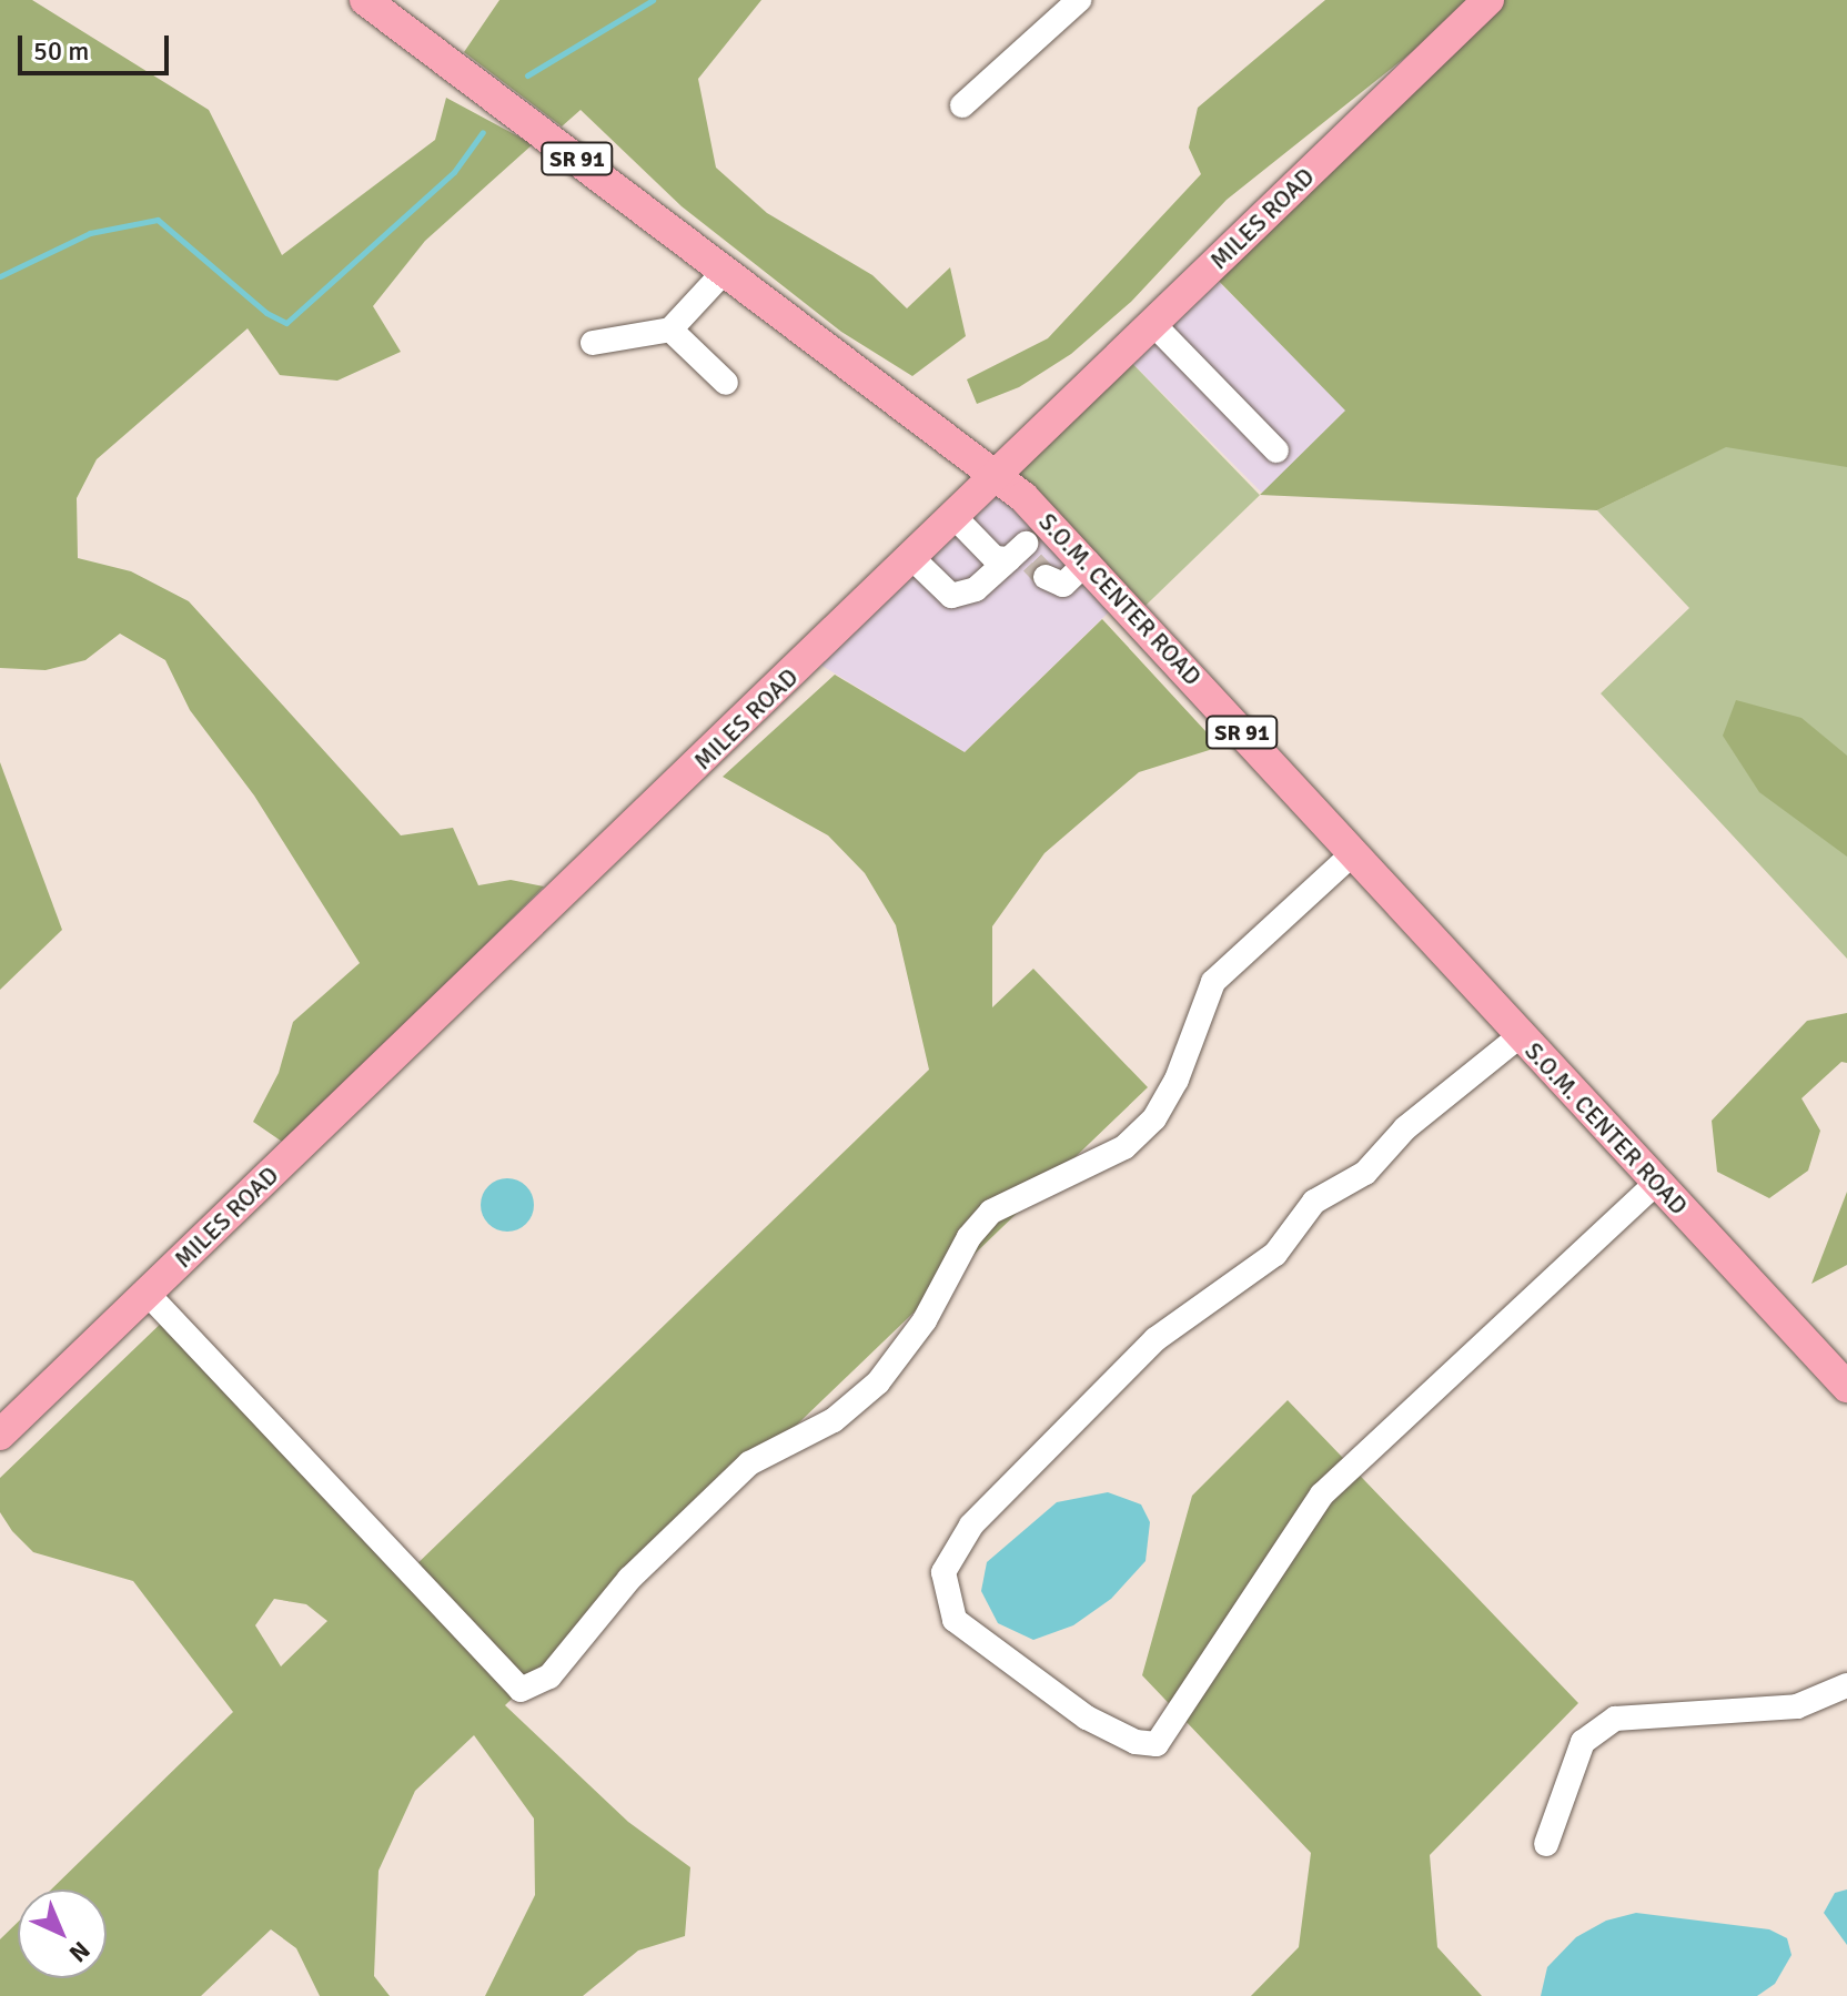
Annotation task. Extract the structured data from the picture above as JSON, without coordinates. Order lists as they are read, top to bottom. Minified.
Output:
{"streets":{"main road":["SR 91","MILES ROAD","S.O.M. CENTER ROAD"]},"crossings":[["MILES ROAD","S.O.M. CENTER ROAD"]],"scale_bar":"50 m","north":"bottom right"}
